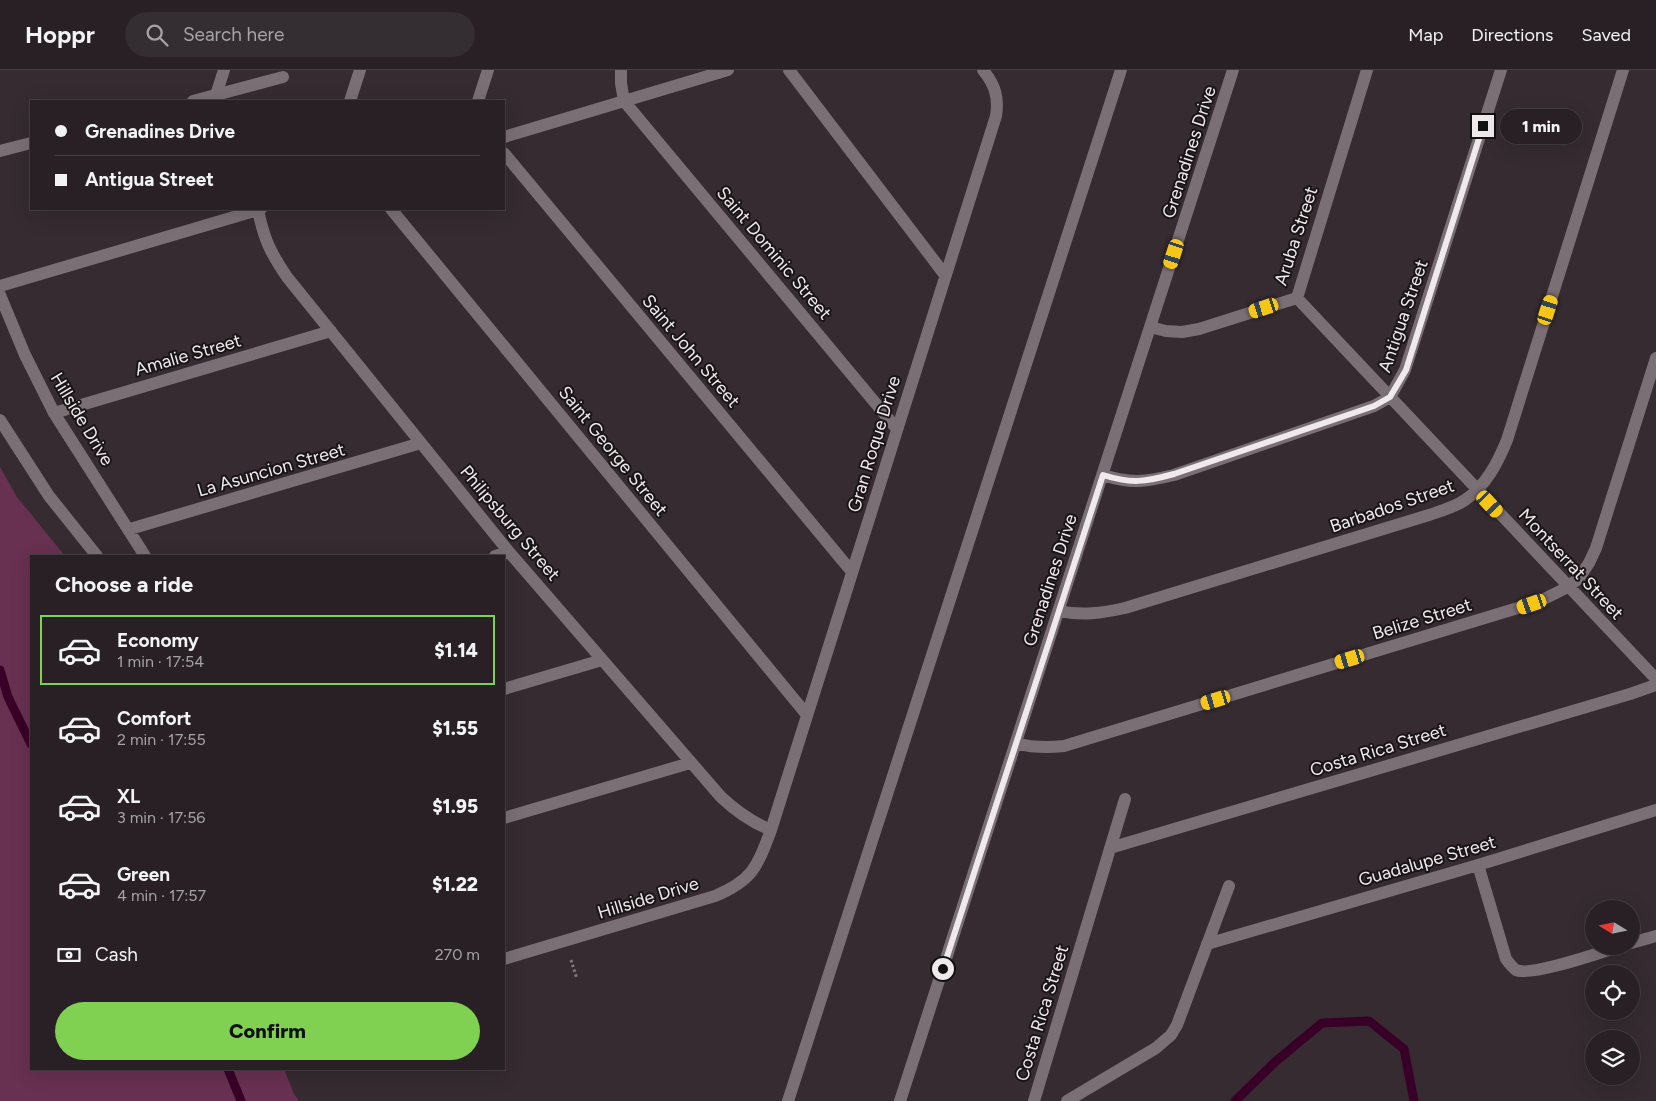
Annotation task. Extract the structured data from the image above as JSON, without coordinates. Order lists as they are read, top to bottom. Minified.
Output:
{"streets":{"street":["Grenadines Drive","Aruba Street","Saint Dominic Street","Antigua Street","Saint John Street","Amalie Street","Hillside Drive","Gran Roque Drive","Saint George Street","La Asuncion Street","Barbados Street","Philipsburg Street","Montserrat Street","Belize Street","Costa Rica Street","Guadalupe Street"]},"crossings":[["Grenadines Drive","Aruba Street"],["Grenadines Drive","Antigua Street"],["Grenadines Drive","Barbados Street"],["Grenadines Drive","Belize Street"],["Aruba Street","Montserrat Street"],["Saint Dominic Street","Gran Roque Drive"],["Antigua Street","Montserrat Street"],["Saint John Street","Gran Roque Drive"],["Amalie Street","Hillside Drive"],["Amalie Street","Philipsburg Street"],["Hillside Drive","Gran Roque Drive"],["Hillside Drive","La Asuncion Street"],["Hillside Drive","Philipsburg Street"],["Gran Roque Drive","Saint George Street"],["Gran Roque Drive","Philipsburg Street"],["La Asuncion Street","Philipsburg Street"],["Barbados Street","Montserrat Street"],["Montserrat Street","Belize Street"]],"north":"left","page":{"header":"Hoppr","search":"Search here","nav":["Map","Directions","Saved"],"banner":["Grenadines Drive","Antigua Street"],"bubble":"1 min","heading":"Choose a ride","list":[{"name":"Economy","note":"1 min · 17:54","value":"$1.14"},{"name":"Comfort","note":"2 min · 17:55","value":"$1.55"},{"name":"XL","note":"3 min · 17:56","value":"$1.95"},{"name":"Green","note":"4 min · 17:57","value":"$1.22"}],"pay":["Cash","270 m"],"buttons":"Confirm"}}
